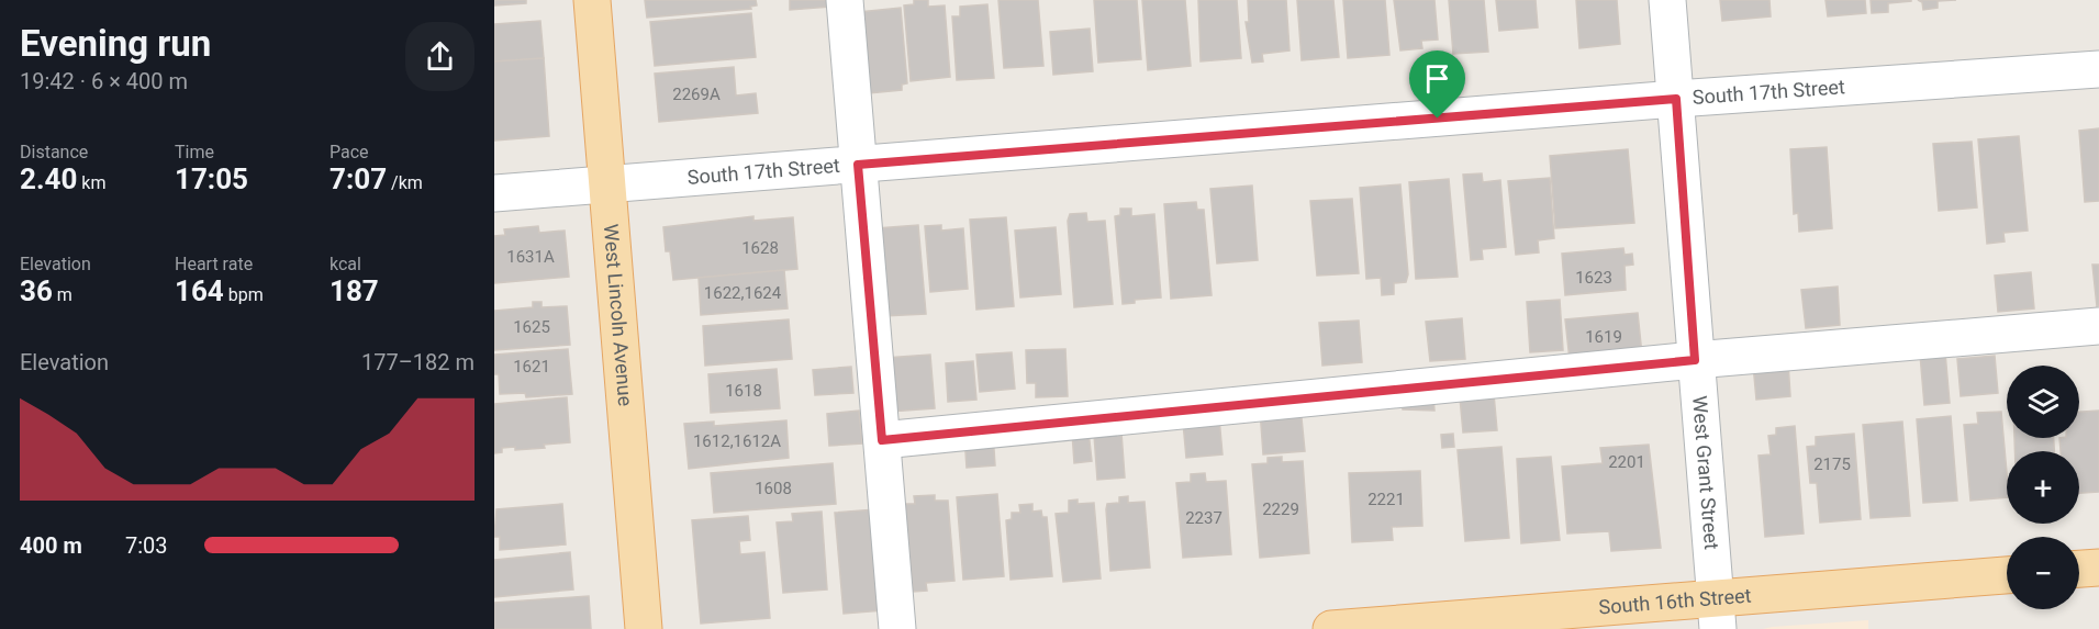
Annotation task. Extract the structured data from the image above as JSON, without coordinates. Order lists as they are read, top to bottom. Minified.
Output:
{"streets":{"main road":["West Lincoln Avenue","South 16th Street"],"street":["South 17th Street","West Grant Street"]},"crossings":[["South 17th Street","West Lincoln Avenue"],["South 17th Street","West Grant Street"],["West Grant Street","South 16th Street"]],"house_numbers":["2269A","1628","1631A","1623","1622,1624","1625","1619","1621","1618","1612,1612A","2201","2175","1608","2221","2229","2237"],"page":{"heading":["Evening run","19:42 · 6 × 400 m"],"stats":[["Distance","2.40 km"],["Time","17:05"],["Pace","7:07 /km"],["Elevation","36 m"],["Heart rate","164 bpm"],["kcal","187"]],"chart":["Elevation","177–182 m"],"map_buttons":["+","−"],"list":[{"name":"400 m","note":"7:03"}]}}
